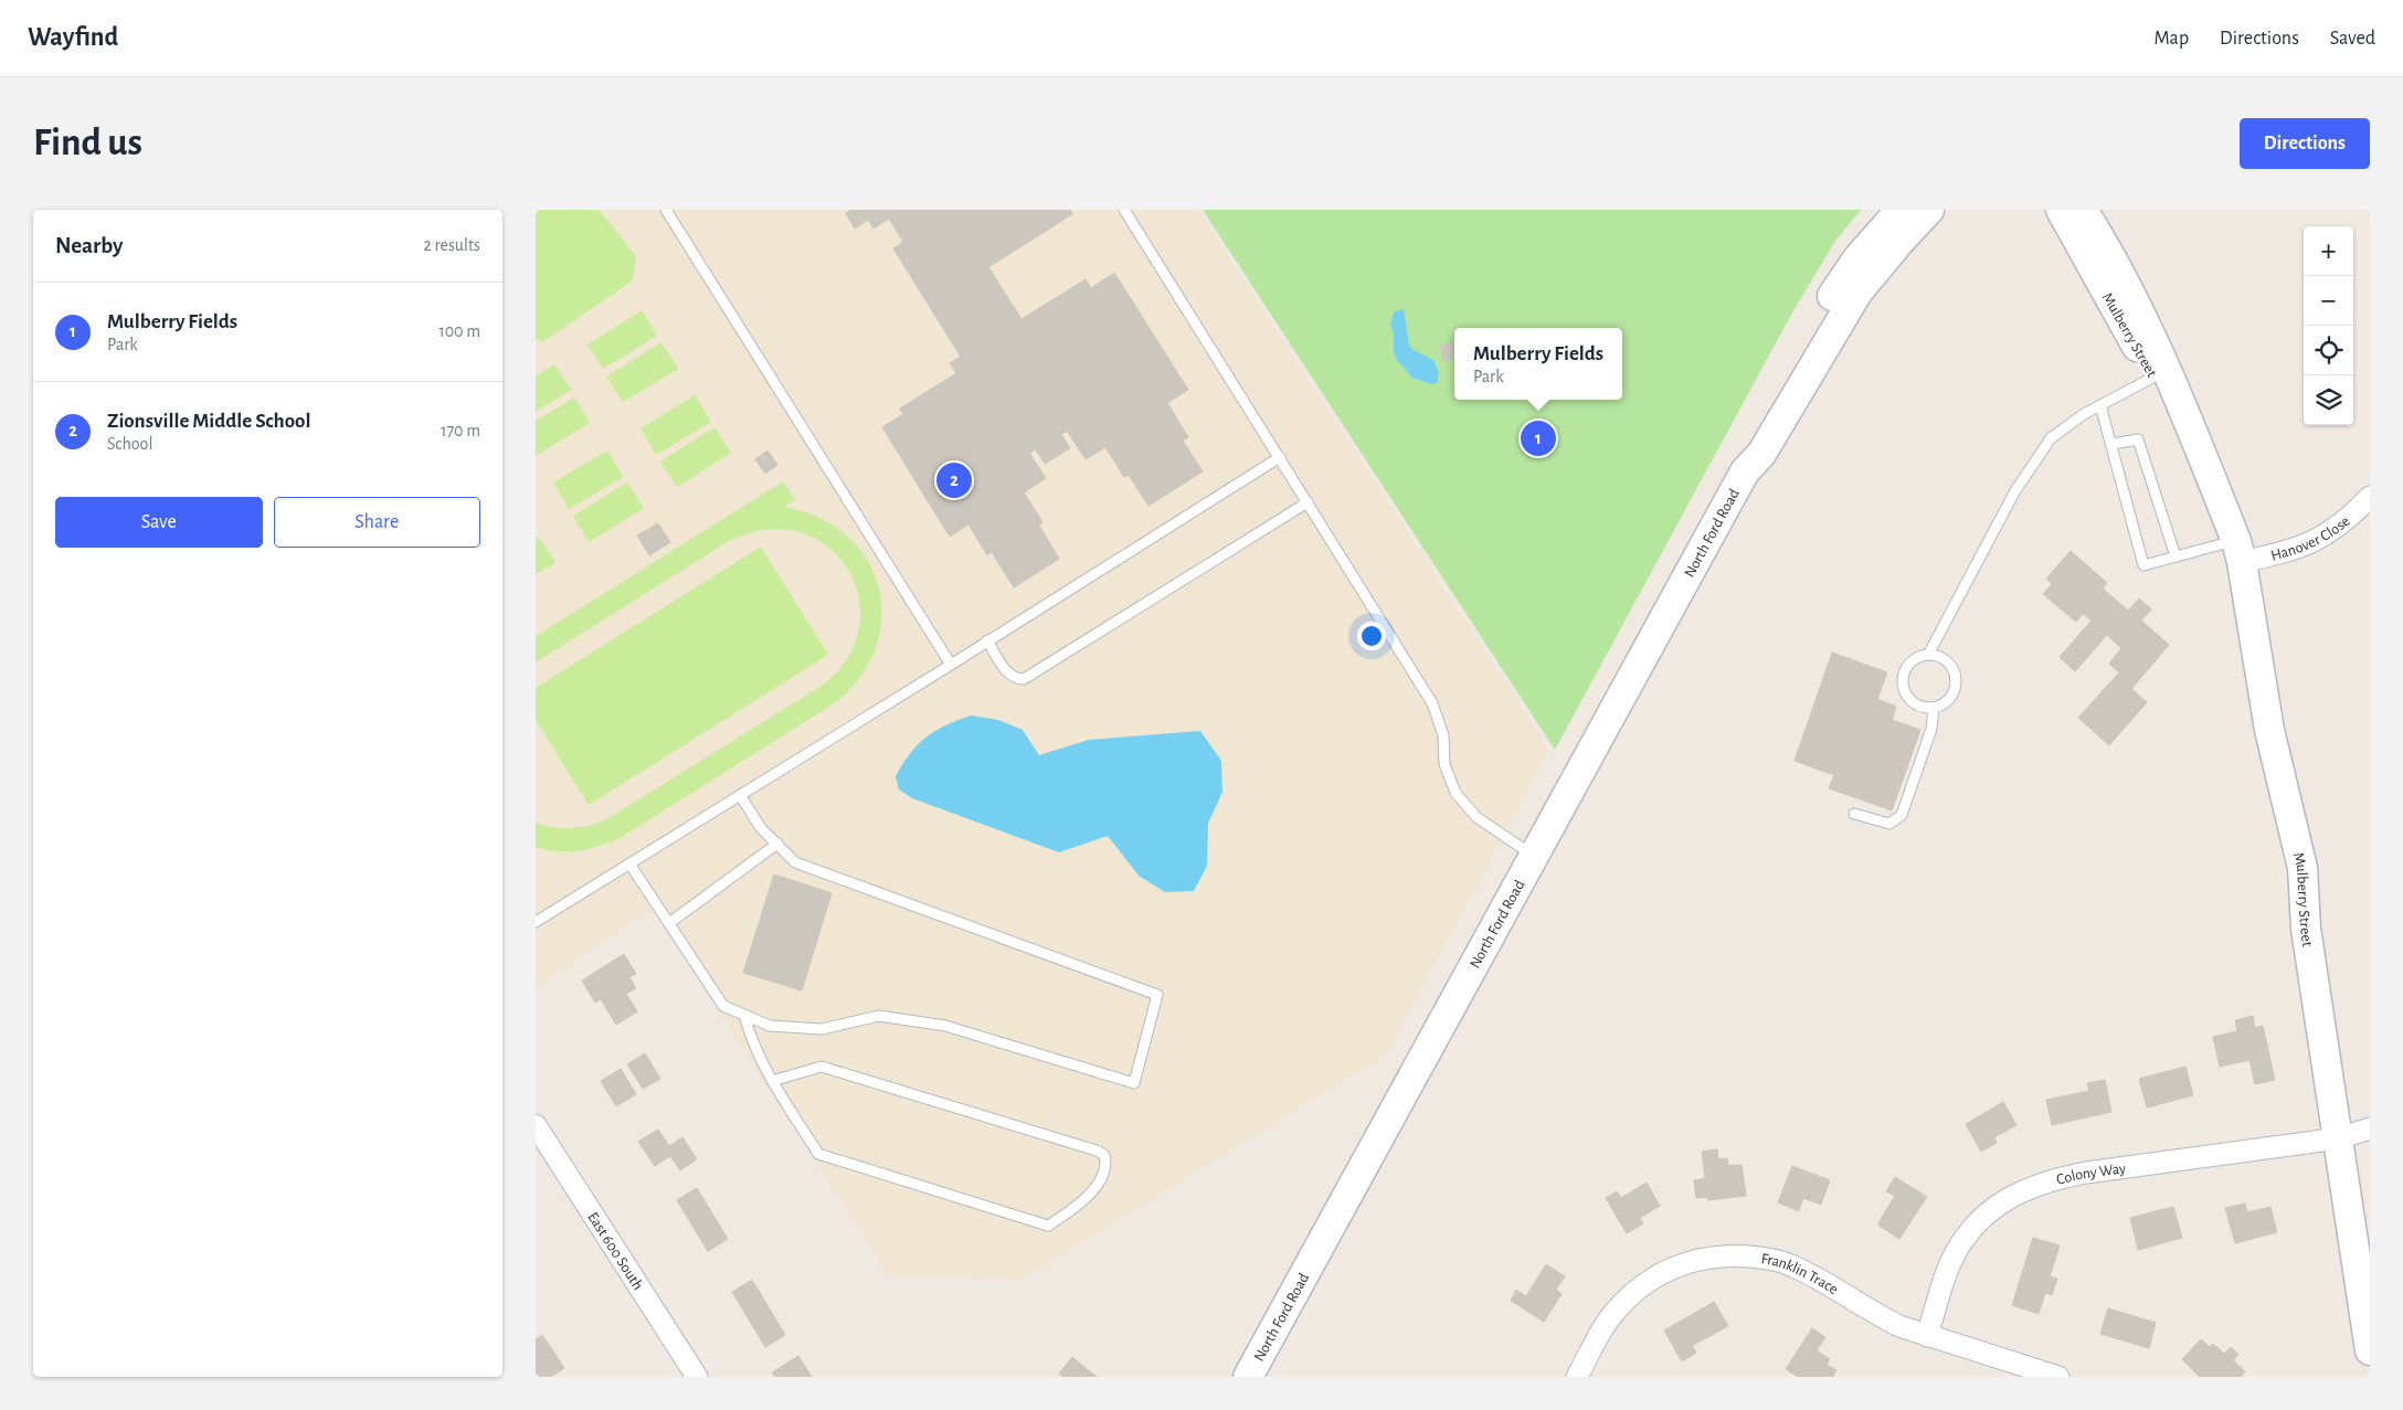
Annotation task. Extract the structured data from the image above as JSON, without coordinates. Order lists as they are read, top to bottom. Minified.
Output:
{"streets":{"main road":["Mulberry Street","North Ford Road"],"street":["Hanover Close","Colony Way","East 600 South","Franklin Trace"]},"crossings":[["Mulberry Street","Hanover Close"],["Mulberry Street","Colony Way"],["Colony Way","Franklin Trace"]],"page":{"header":"Wayfind","nav":["Map","Directions","Saved"],"buttons":["Directions",["Save","Share"]],"title":"Find us","heading":["Nearby","2 results"],"map_buttons":["+","−"],"list":[{"mark":"1","name":"Mulberry Fields","note":"Park","value":"100 m"},{"mark":"2","name":"Zionsville Middle School","note":"School","value":"170 m"}],"popup":["Mulberry Fields","Park"],"pins":["1","2"]}}
